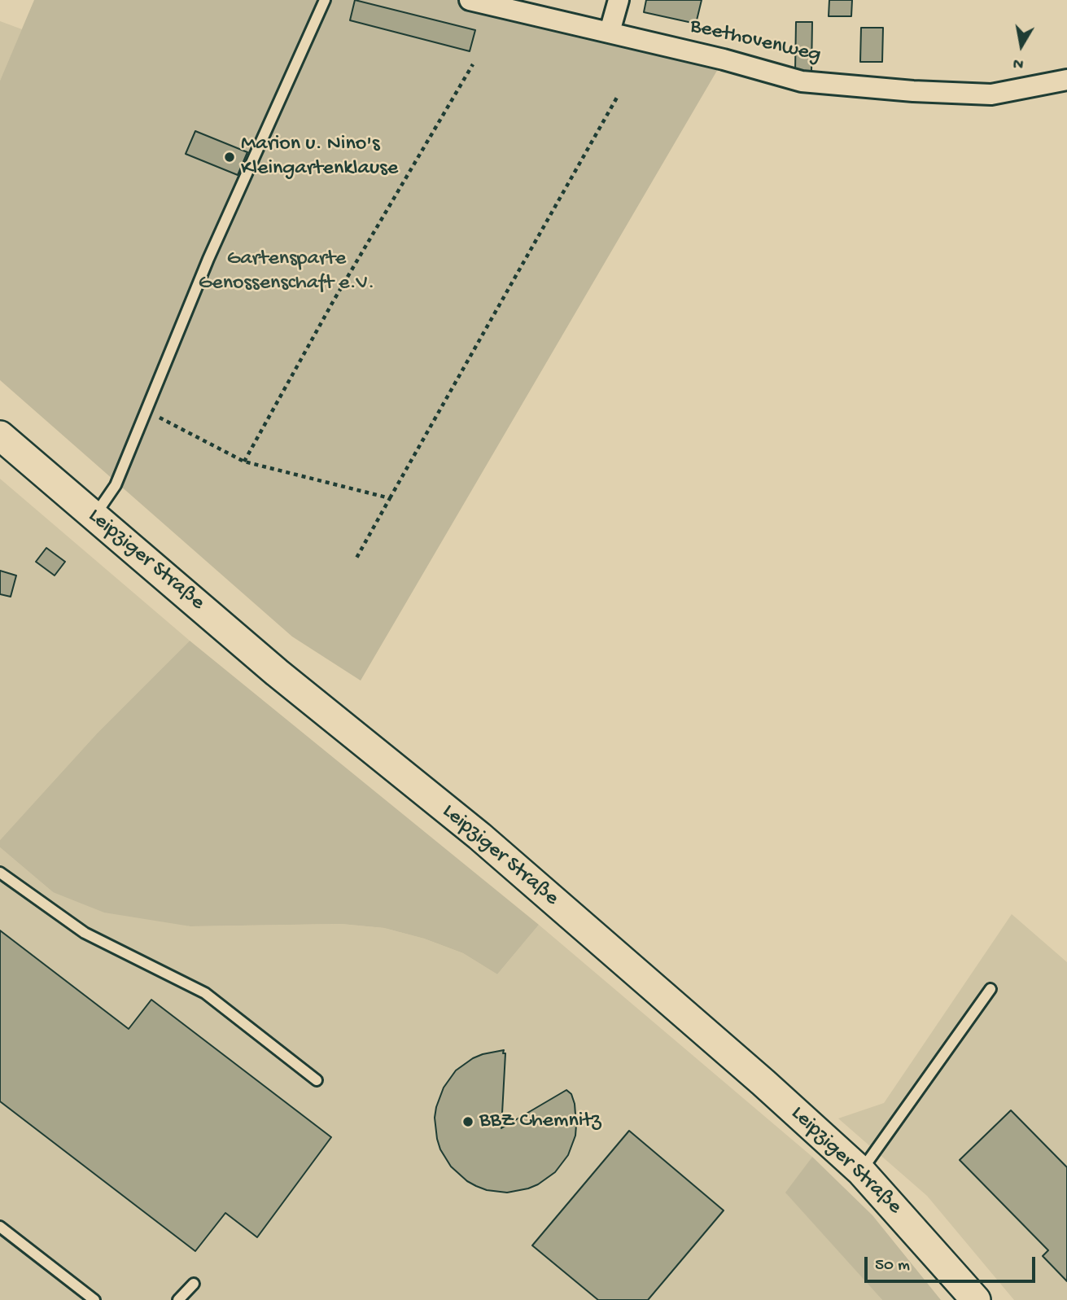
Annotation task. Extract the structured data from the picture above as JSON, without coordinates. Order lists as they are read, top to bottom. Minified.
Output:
{"streets":{"main road":["Leipziger Straße"],"street":["Beethovenweg"]},"parks":["Gartensparte Genossenschaft e.V."],"places":["Marion u. Nino's Kleingartenklause","BBZ Chemnitz"],"scale_bar":"50 m","north":"bottom"}
